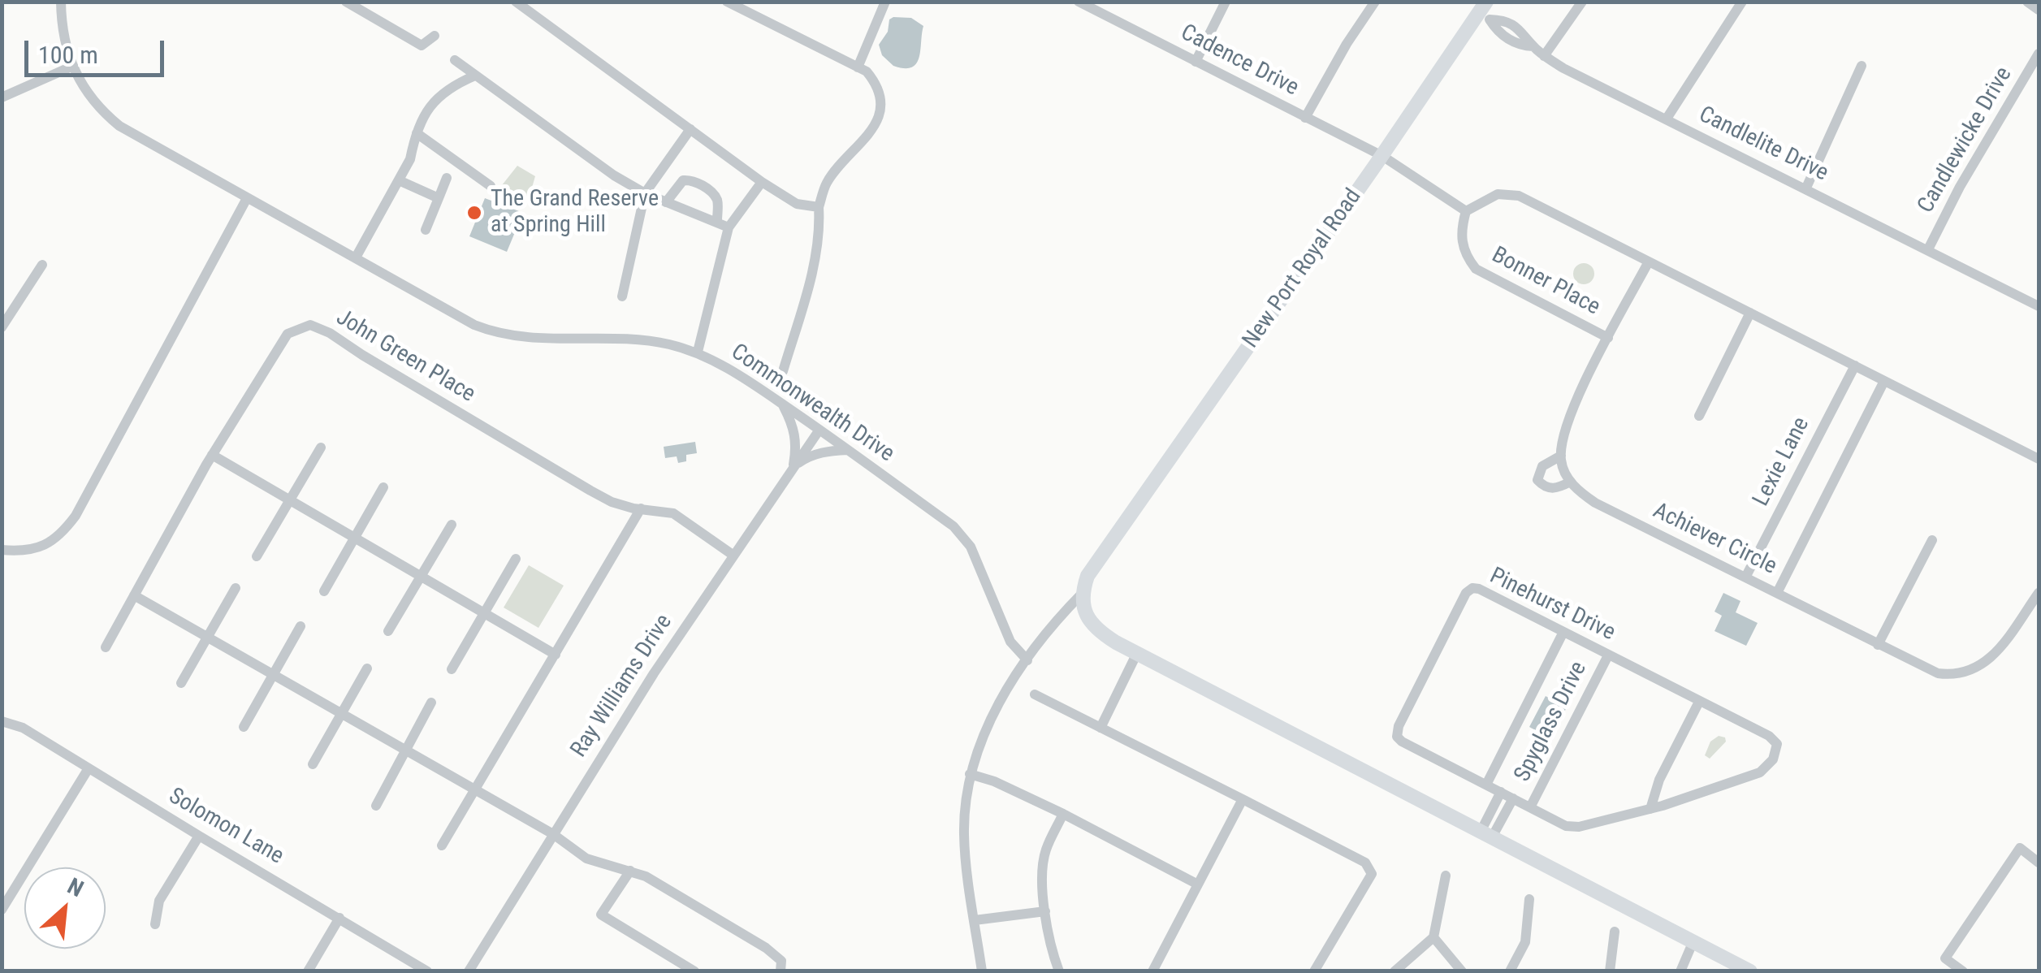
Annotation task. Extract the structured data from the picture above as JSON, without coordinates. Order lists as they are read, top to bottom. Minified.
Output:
{"streets":{"main road":["New Port Royal Road"],"street":["Cadence Drive","Candlewicke Drive","Candlelite Drive","Bonner Place","John Green Place","Commonwealth Drive","Lexie Lane","Achiever Circle","Pinehurst Drive","Ray Williams Drive","Spyglass Drive","Solomon Lane"]},"crossings":[["Cadence Drive","New Port Royal Road"],["Candlewicke Drive","Candlelite Drive"],["Candlelite Drive","New Port Royal Road"],["John Green Place","Ray Williams Drive"],["Commonwealth Drive","Ray Williams Drive"],["Lexie Lane","Achiever Circle"],["Pinehurst Drive","Spyglass Drive"]],"places":["The Grand Reserve at Spring Hill"],"scale_bar":"100 m","north":"top right"}
